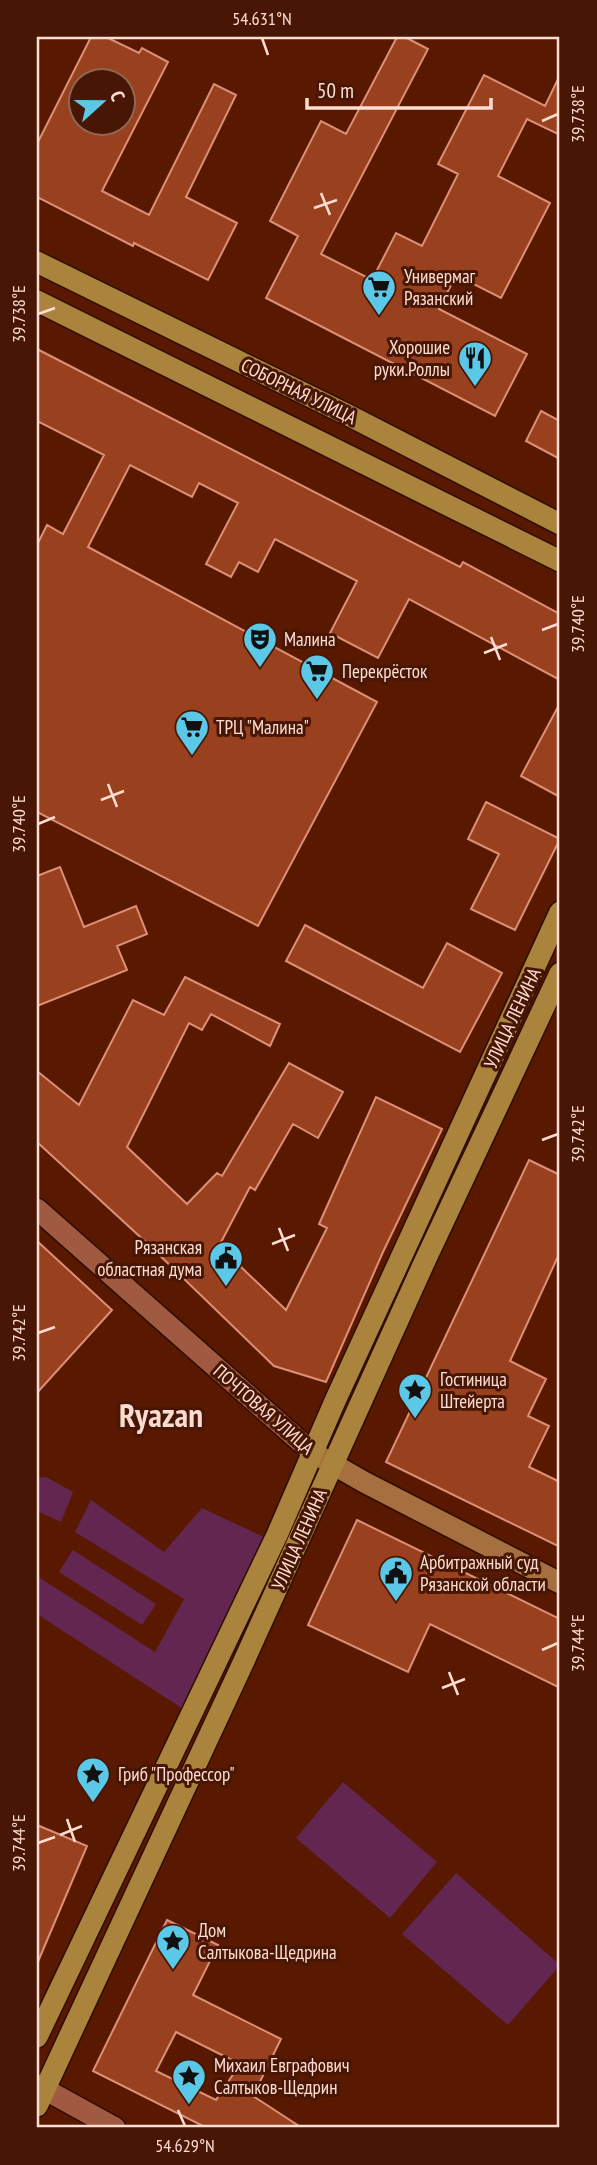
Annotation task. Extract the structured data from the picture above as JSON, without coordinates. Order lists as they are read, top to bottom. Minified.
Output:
{"streets":{"main road":["СОБОРНАЯ УЛИЦА","УЛИЦА ЛЕНИНА"],"street":["ПОЧТОВАЯ УЛИЦА"]},"crossings":[["УЛИЦА ЛЕНИНА","ПОЧТОВАЯ УЛИЦА"]],"districts":["Ryazan"],"places":{"supermarket":["Универмаг Рязанский","Перекрёсток","ТРЦ \"Малина\""],"restaurant":["Хорошие руки.Роллы"],"theatre":["Малина"],"public building":["Рязанская областная дума","Арбитражный суд Рязанской области"],"place":["Гостиница Штейерта","Гриб \"Профессор\"","Дом Салтыкова-Щедрина","Михаил Евграфович Салтыков-Щедрин"]},"scale_bar":"50 m","north":"right","coordinates":["54.631°N","39.738°E","39.740°E","39.742°E","39.744°E","54.629°N"]}
